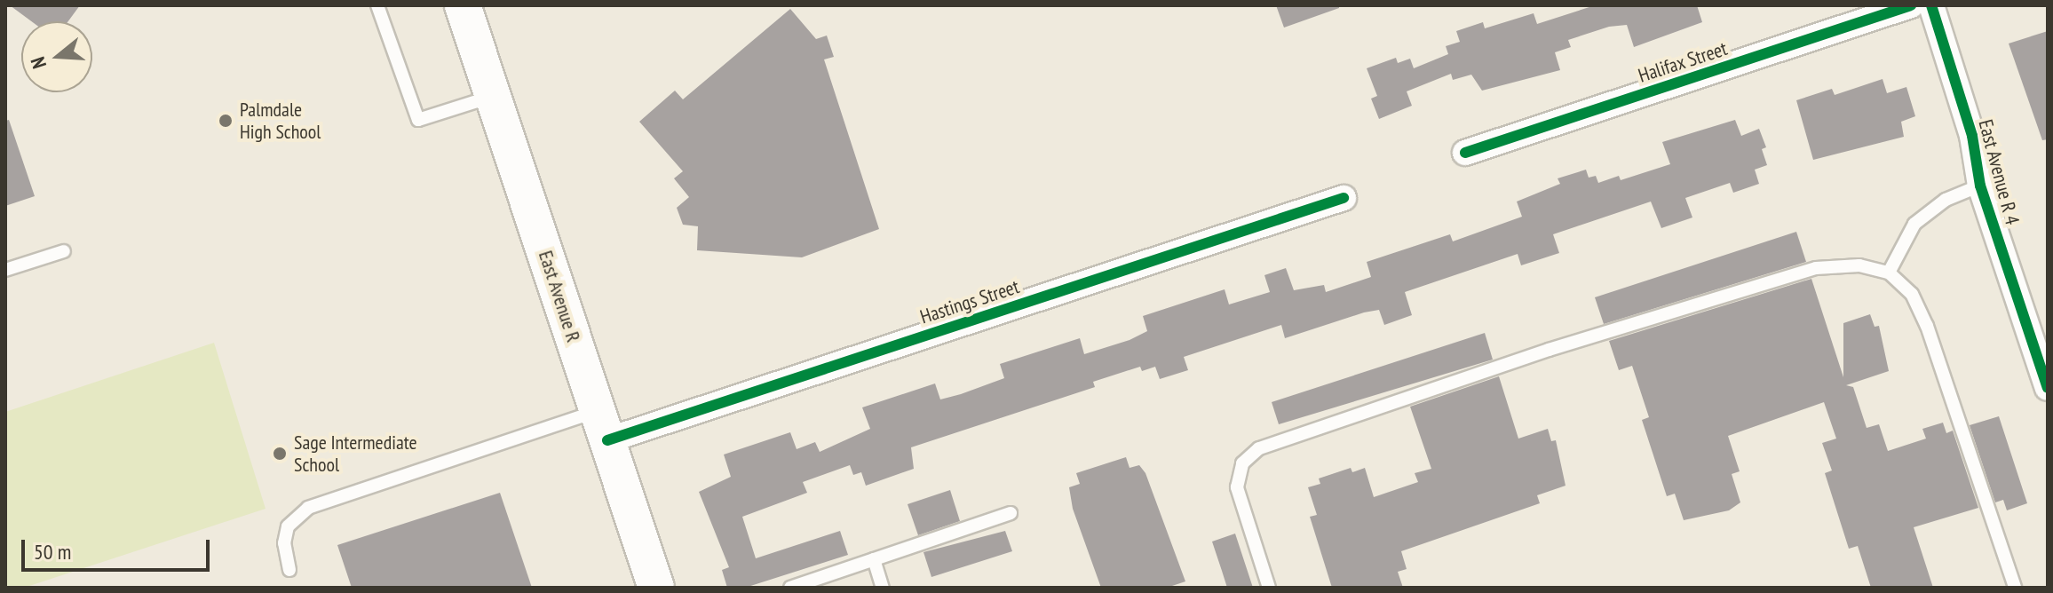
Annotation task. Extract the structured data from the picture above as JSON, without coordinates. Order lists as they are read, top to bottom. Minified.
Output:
{"streets":{"main road":["East Avenue R"],"street":["Halifax Street","East Avenue R 4","Hastings Street"]},"crossings":[["East Avenue R","Hastings Street"]],"places":["Palmdale High School","Sage Intermediate School"],"scale_bar":"50 m","north":"left"}
